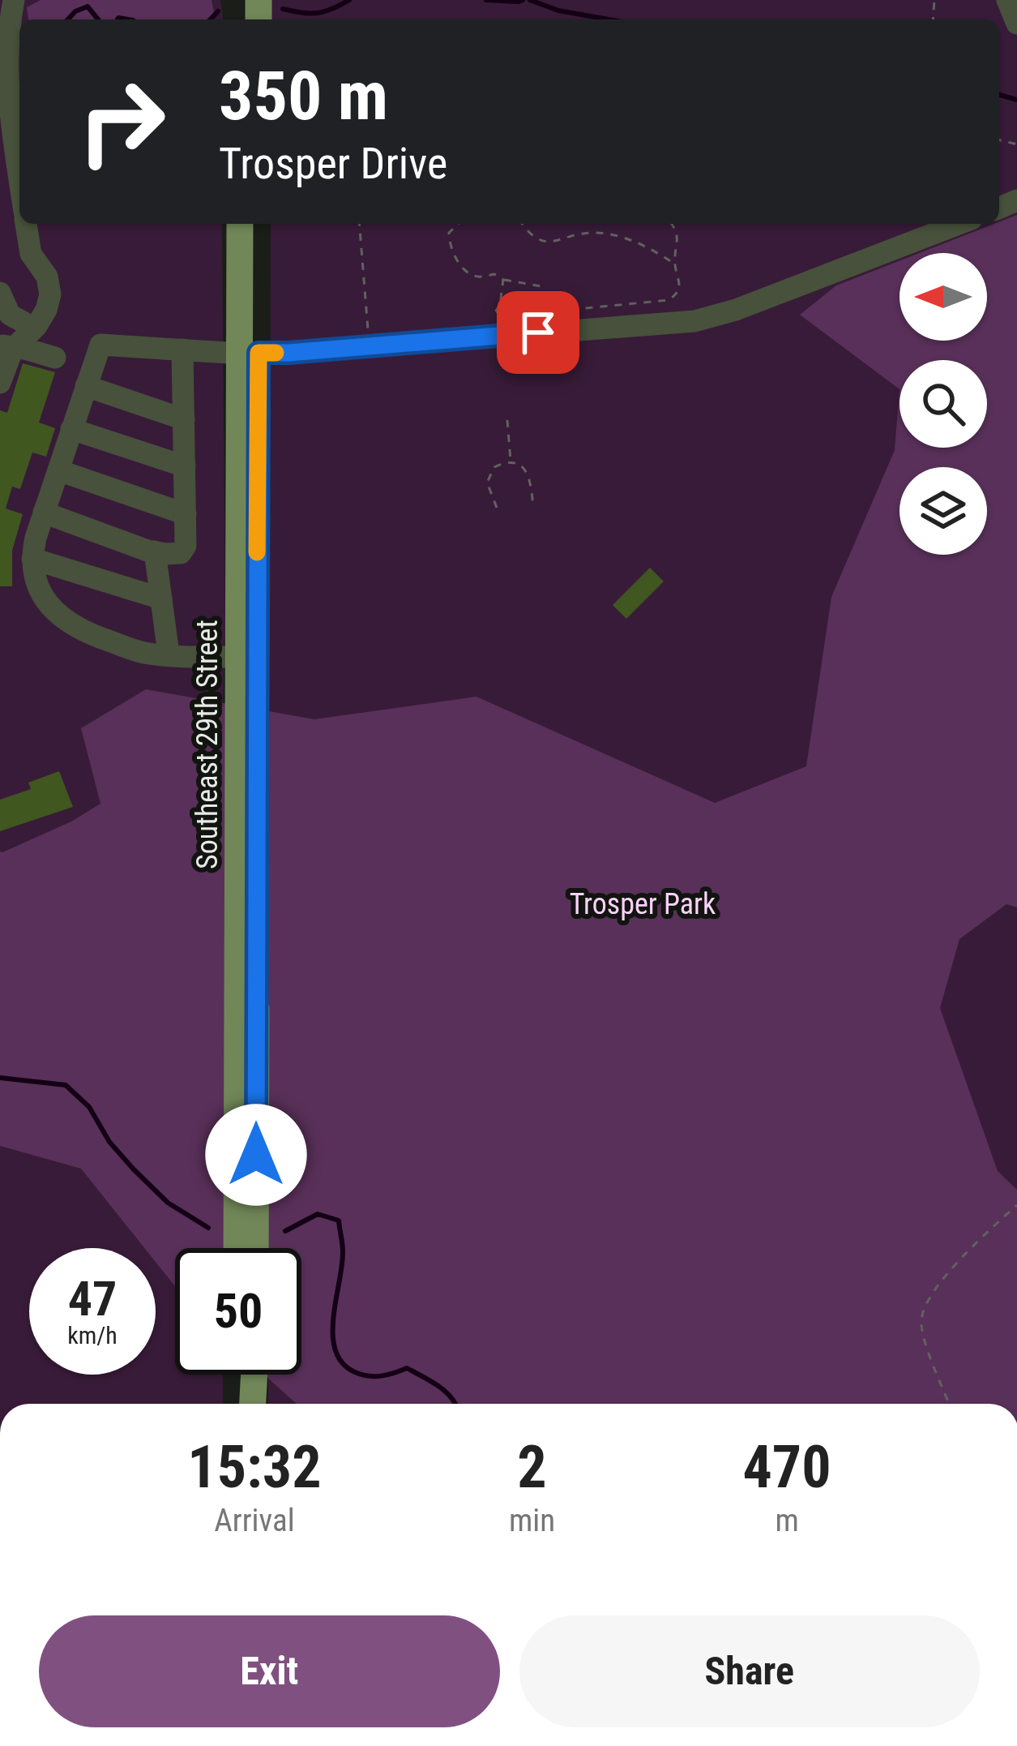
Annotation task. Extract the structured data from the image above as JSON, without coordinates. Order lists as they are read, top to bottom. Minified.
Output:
{"streets":{"main road":["Southeast 29th Street"]},"parks":["Trosper Park"],"north":"left","page":{"turn":["350 m","Trosper Drive"],"speed":"47 km/h","limit":"50","eta":["15:32","Arrival","2","min","470","m"],"buttons":["Exit","Share"]}}
